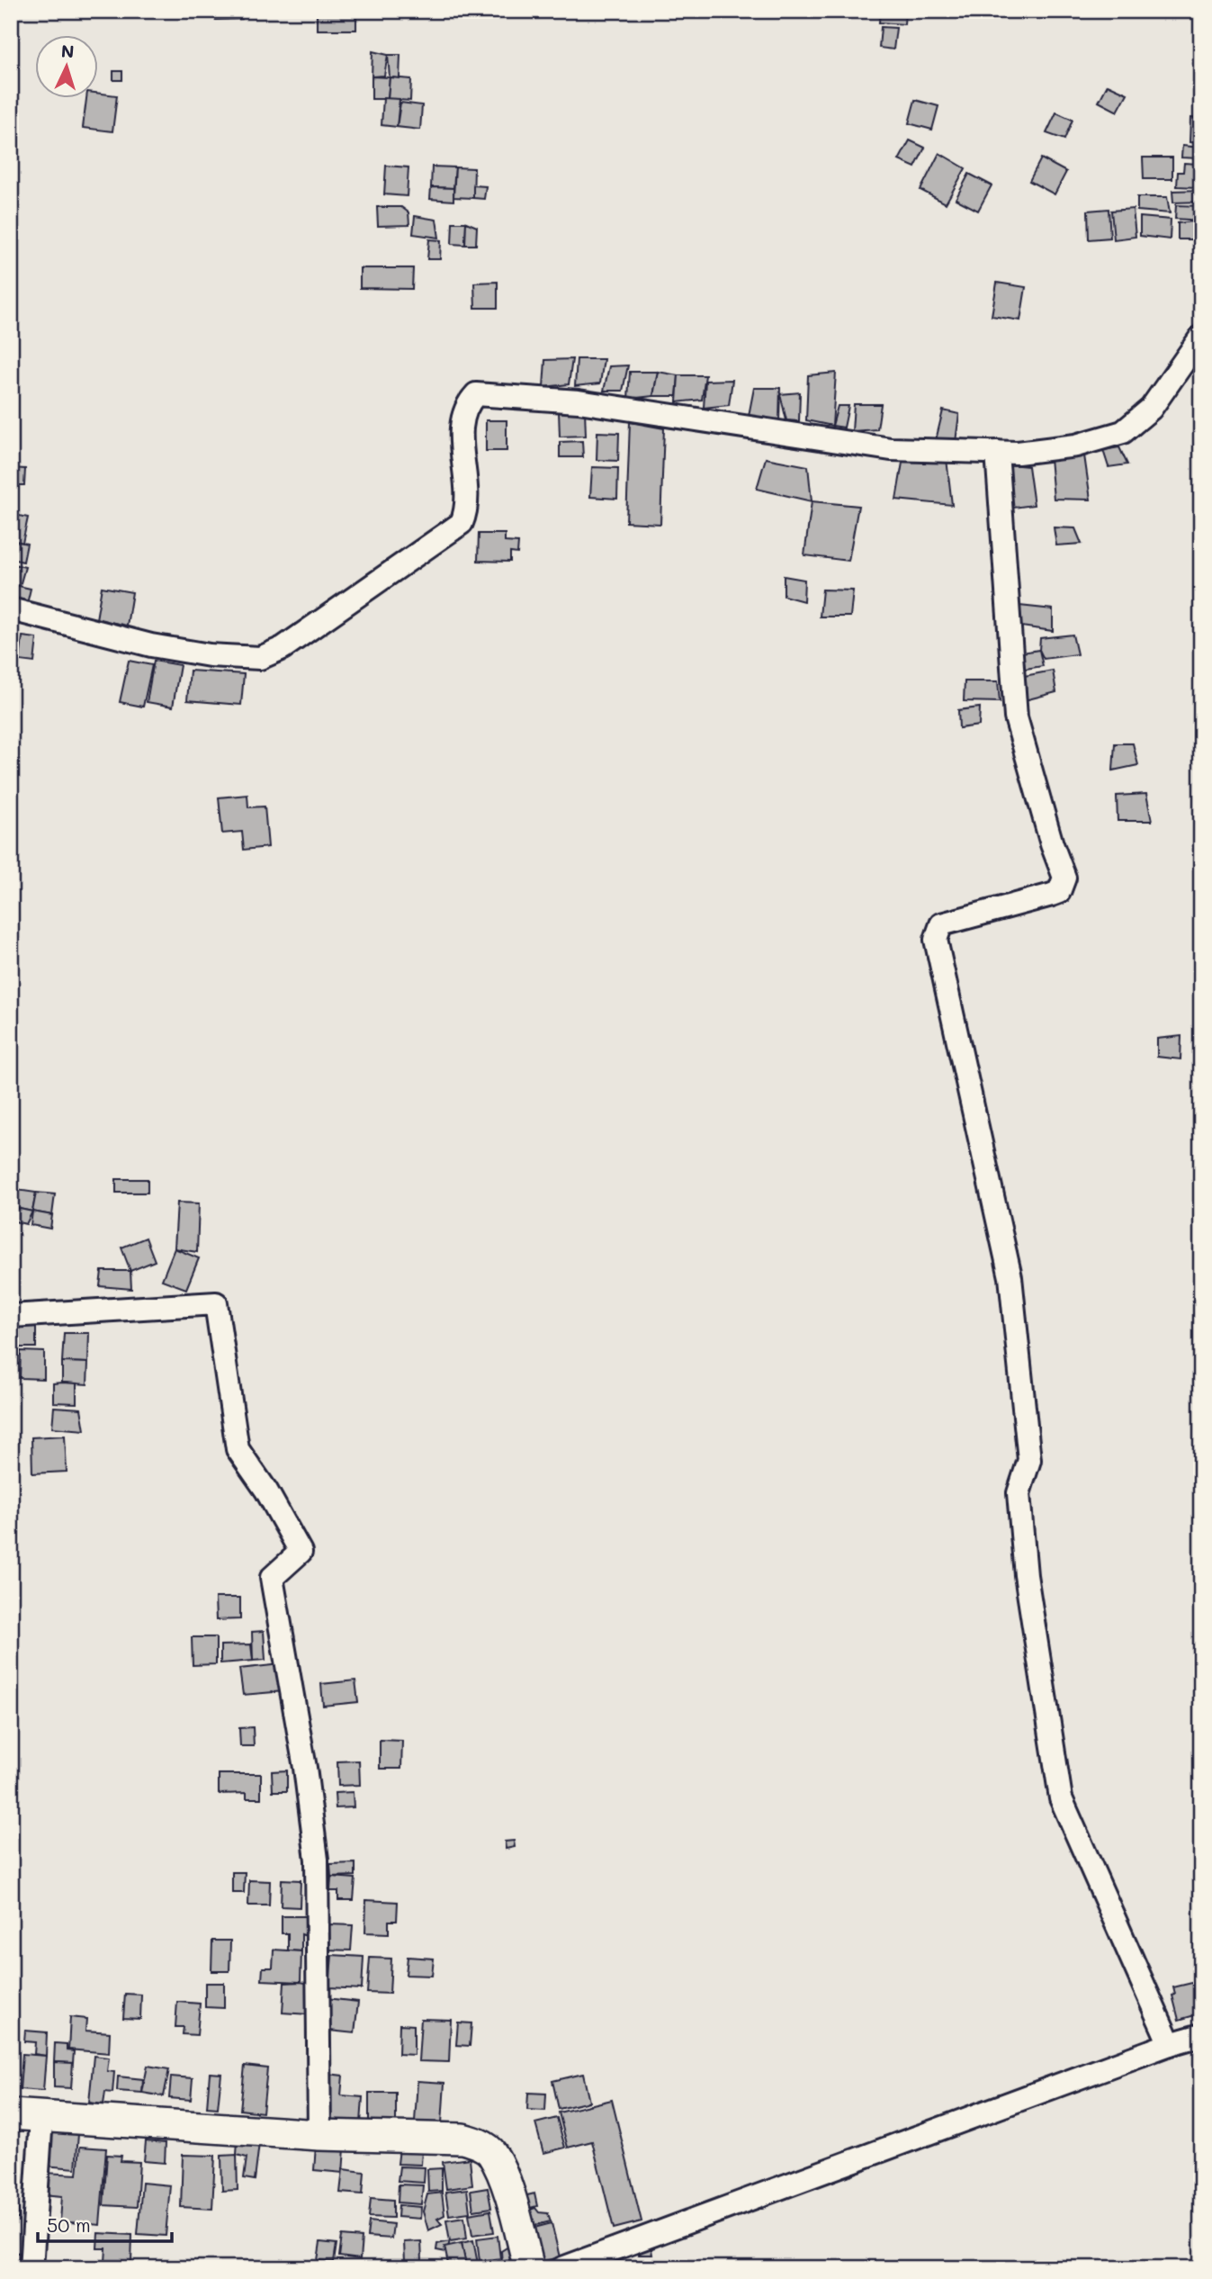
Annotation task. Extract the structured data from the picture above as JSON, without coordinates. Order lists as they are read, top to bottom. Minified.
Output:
{"scale_bar":"50 m","north":"top"}
